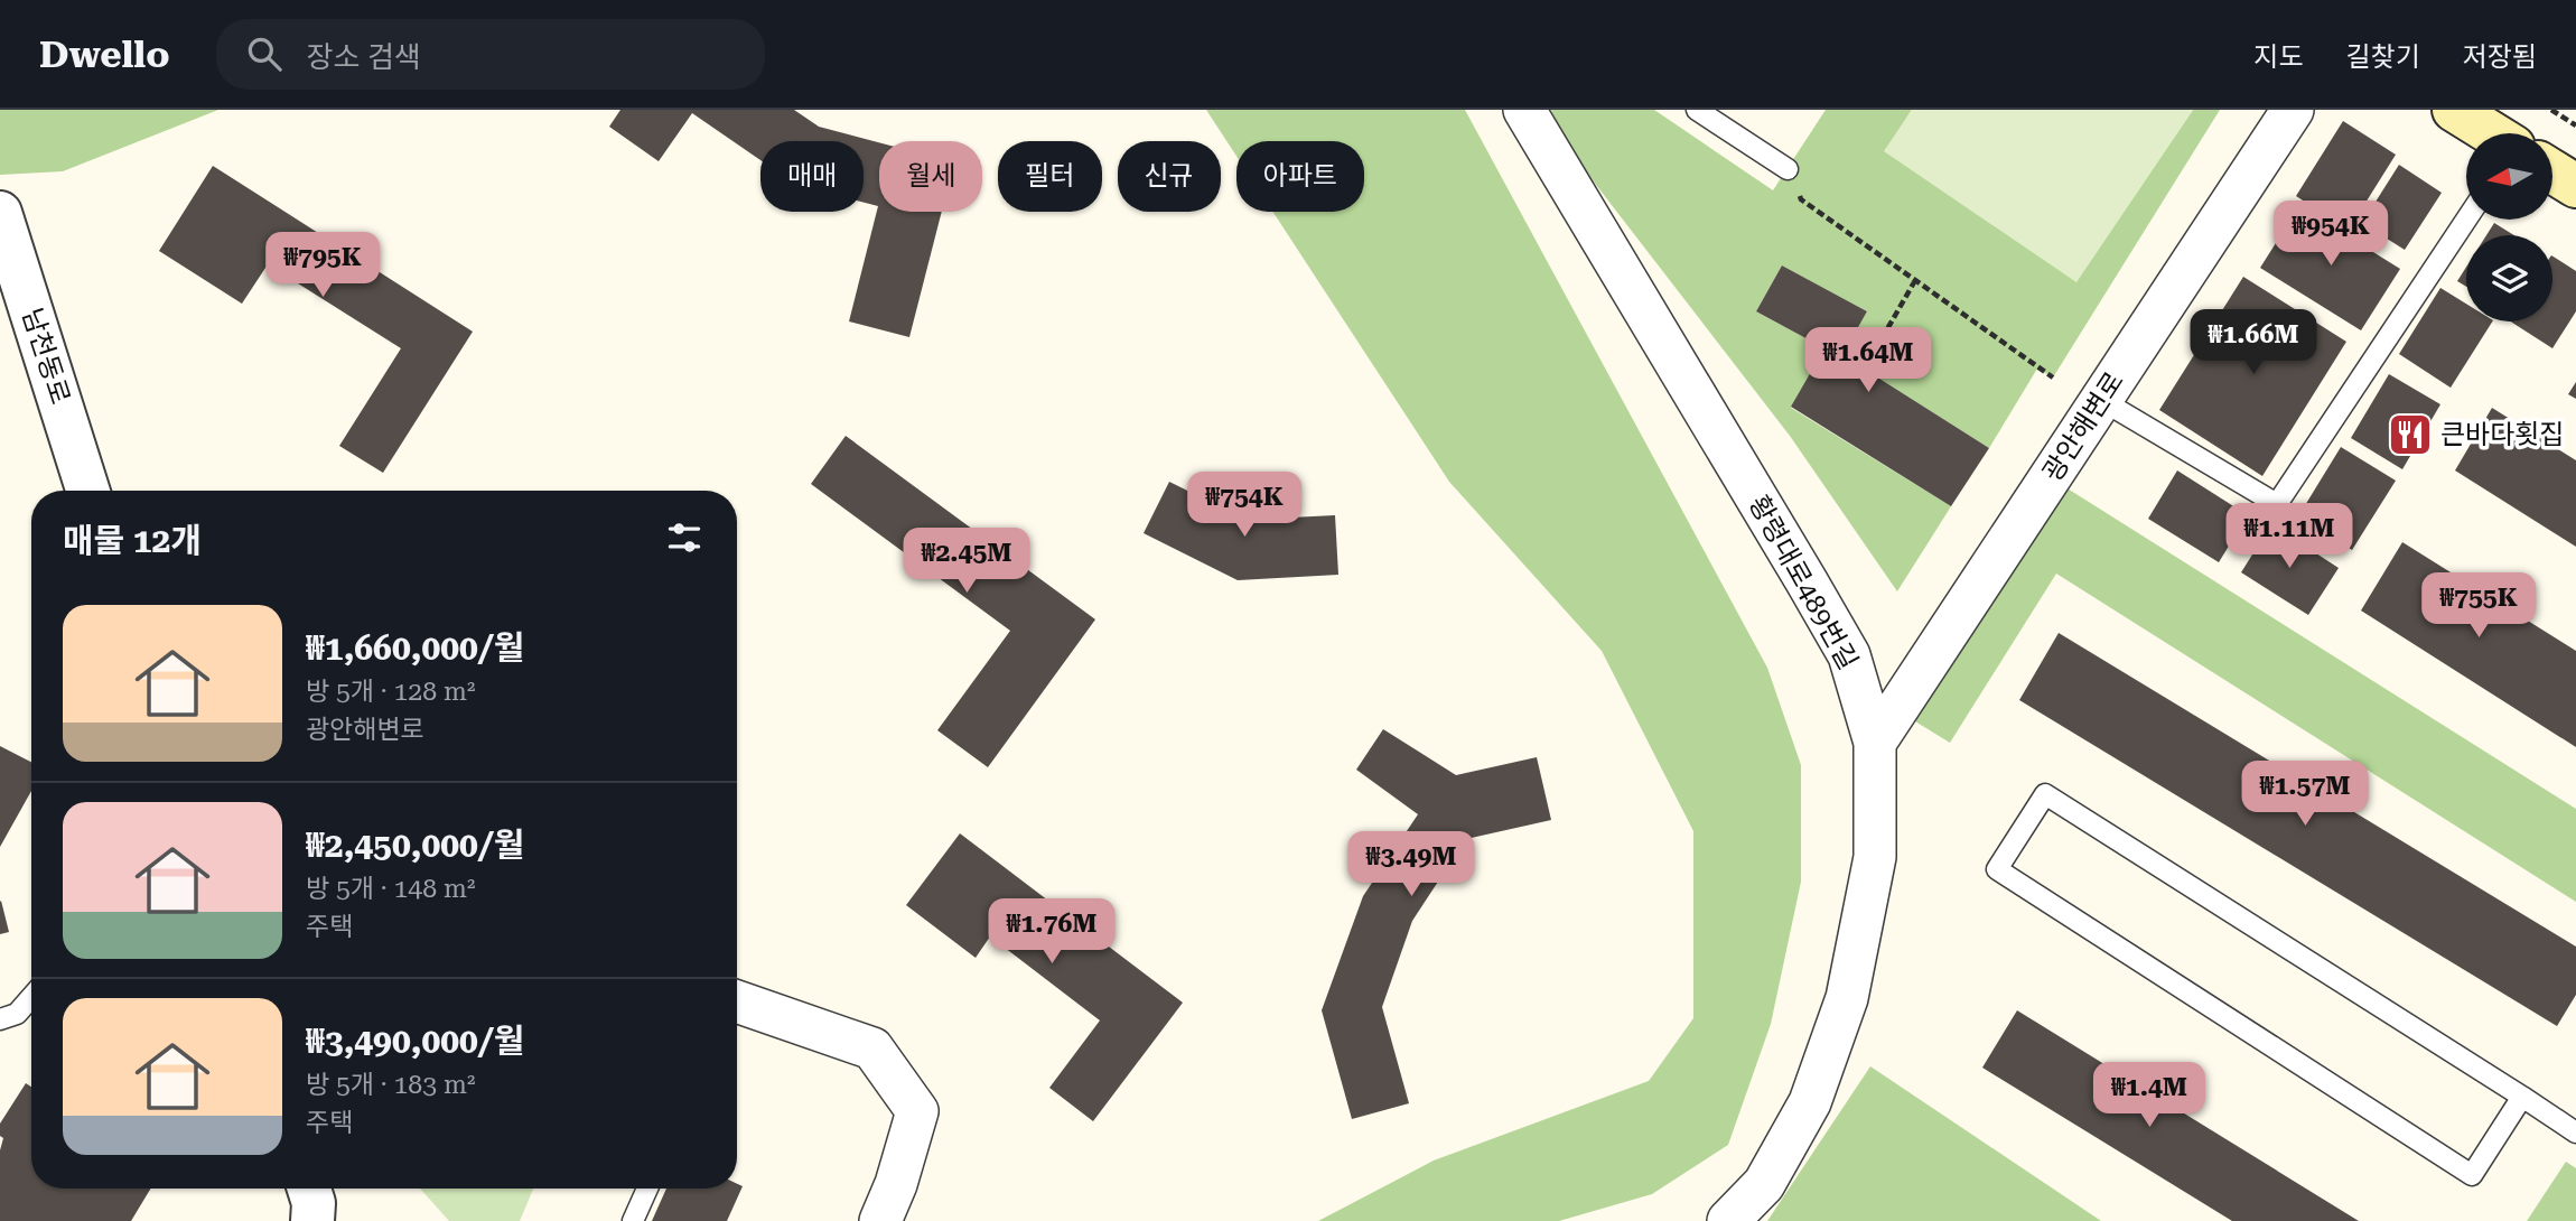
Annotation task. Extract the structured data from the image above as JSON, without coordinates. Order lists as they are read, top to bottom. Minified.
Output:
{"streets":{"street":["남천동로","광안해변로","황령대로489번길"]},"crossings":[["광안해변로","황령대로489번길"]],"places":{"restaurant":["큰바다횟집"]},"north":"left","page":{"header":"Dwello","search":"장소 검색","nav":["지도","길찾기","저장됨"],"chip":["매매","월세","필터","신규","아파트"],"price":["₩954K","₩795K","₩1.66M","₩1.64M","₩754K","₩1.11M","₩2.45M","₩755K","₩1.57M","₩3.49M","₩1.76M","₩1.4M"],"heading":"매물 12개","list":[{"name":"₩1,660,000/월","note":"방 5개 · 128 m² · 광안해변로"},{"name":"₩2,450,000/월","note":"방 5개 · 148 m² · 주택"},{"name":"₩3,490,000/월","note":"방 5개 · 183 m² · 주택"}]}}
